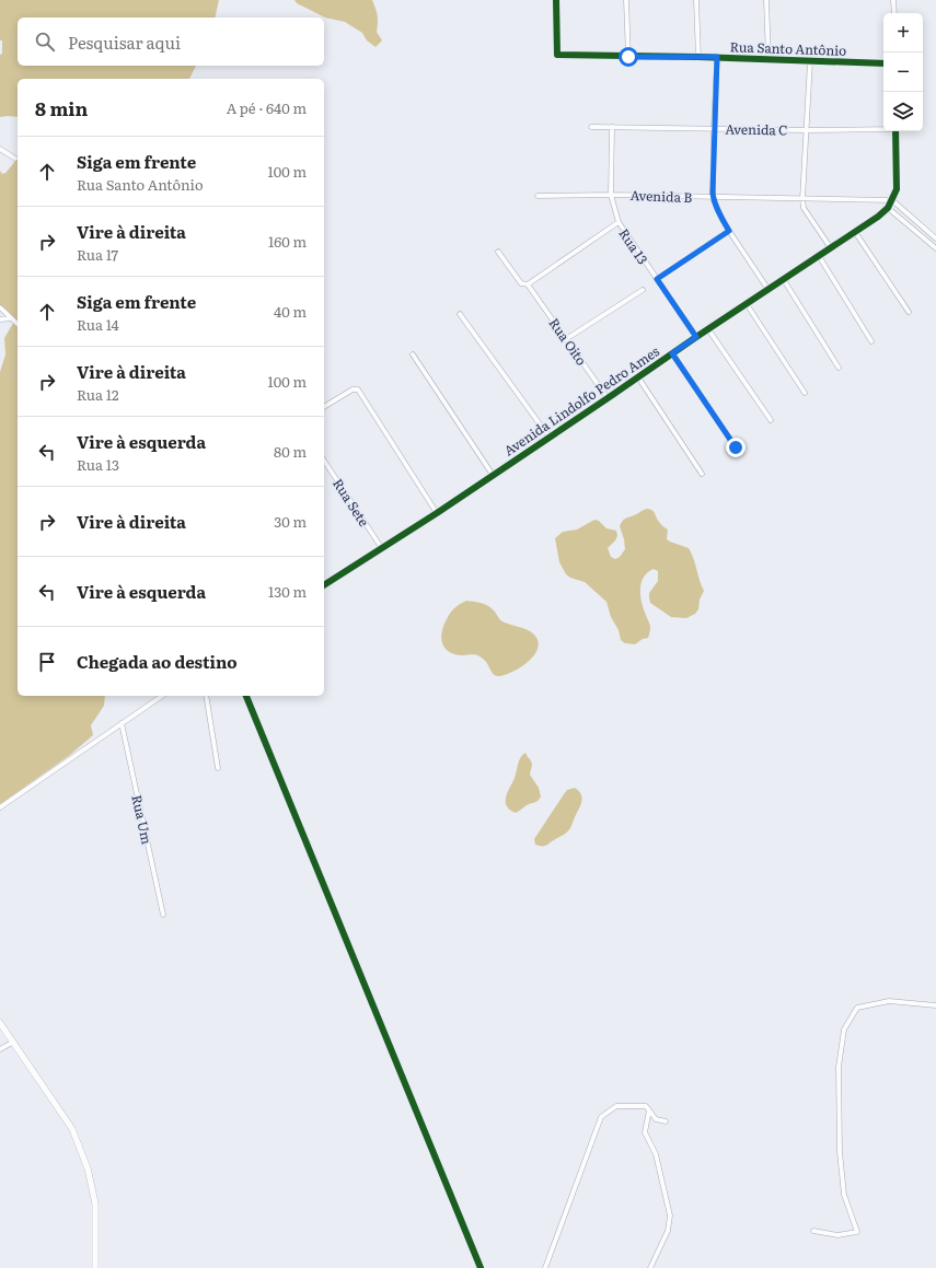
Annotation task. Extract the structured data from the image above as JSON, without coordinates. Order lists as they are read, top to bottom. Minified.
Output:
{"streets":{"street":["Rua Santo Antônio","Avenida C","Avenida B","Rua 13","Rua Oito","Avenida Lindolfo Pedro Ames","Rua Sete","Rua Um"]},"crossings":[["Avenida C","Rua 13"],["Avenida B","Rua 13"],["Avenida B","Avenida Lindolfo Pedro Ames"],["Rua 13","Avenida Lindolfo Pedro Ames"],["Rua Oito","Avenida Lindolfo Pedro Ames"],["Avenida Lindolfo Pedro Ames","Rua Sete"]],"page":{"map_buttons":["+","−"],"search":"Pesquisar aqui","heading":["8 min","A pé · 640 m"],"list":[["Siga em frente","Rua Santo Antônio","100 m"],["Vire à direita","Rua 17","160 m"],["Siga em frente","Rua 14","40 m"],["Vire à direita","Rua 12","100 m"],["Vire à esquerda","Rua 13","80 m"],["Vire à direita","30 m"],["Vire à esquerda","130 m"],"Chegada ao destino"]}}
